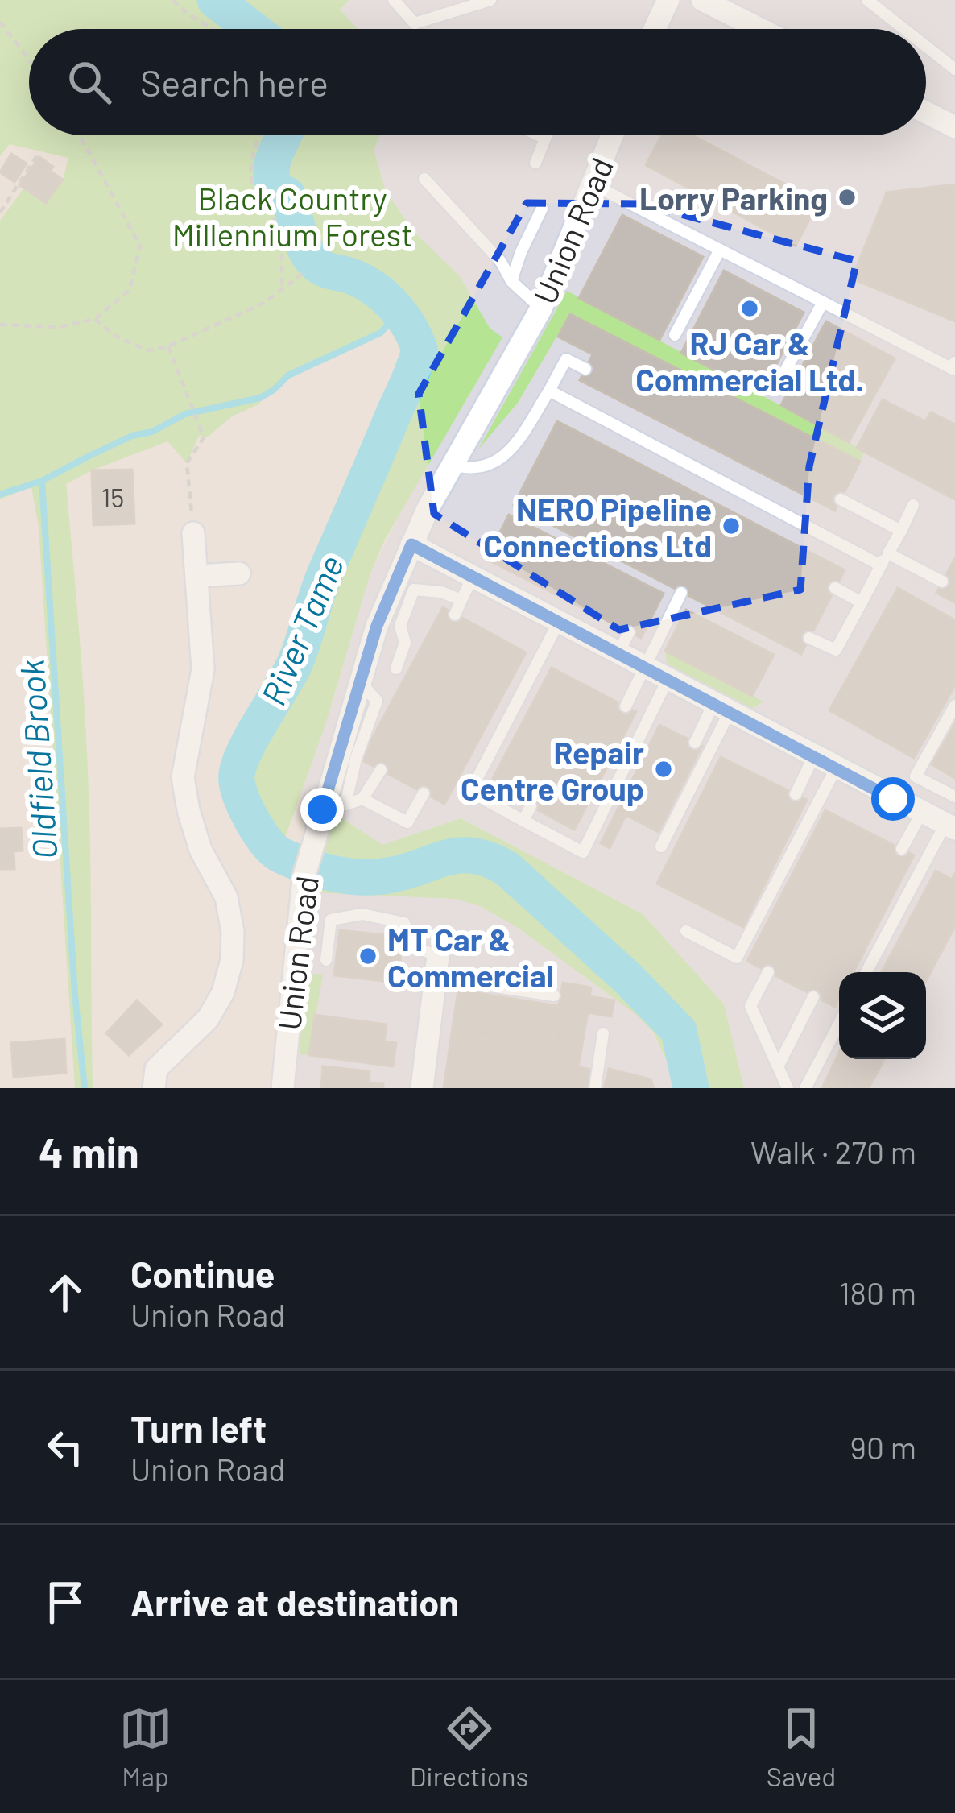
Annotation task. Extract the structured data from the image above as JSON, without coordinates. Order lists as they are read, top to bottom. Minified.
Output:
{"streets":{"street":["Union Road"]},"water":["River Tame","Oldfield Brook"],"parks":["Black Country Millennium Forest"],"places":["Lorry Parking","RJ Car & Commercial Ltd.","NERO Pipeline Connections Ltd","Repair Centre Group","MT Car & Commercial"],"house_numbers":["15"],"page":{"search":"Search here","heading":["4 min","Walk · 270 m"],"list":[["Continue","Union Road","180 m"],["Turn left","Union Road","90 m"],"Arrive at destination"],"nav":["Map","Directions","Saved"]}}
